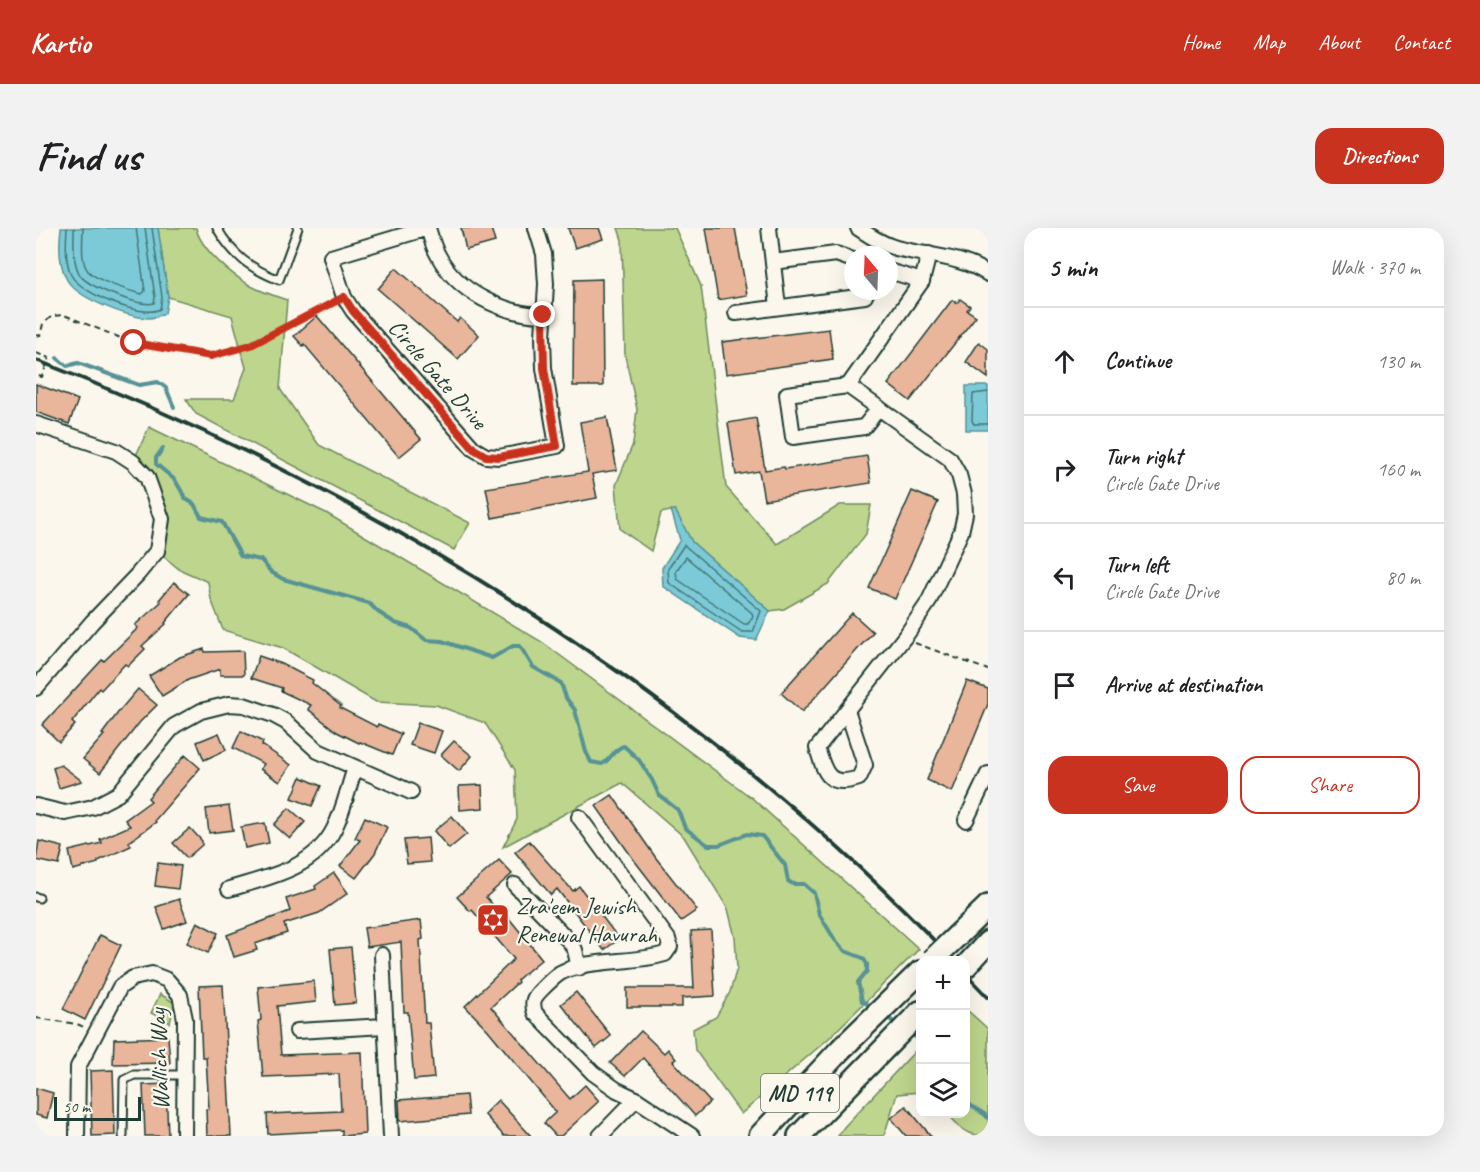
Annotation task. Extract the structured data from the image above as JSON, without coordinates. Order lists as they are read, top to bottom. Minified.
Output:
{"streets":{"main road":["MD 119"],"street":["Circle Gate Drive","Wallich Way"]},"places":{"synagogue":["Zra'eem Jewish Renewal Havurah"]},"scale_bar":"50 m","north":"top","page":{"header":"Kartio","nav":["Home","Map","About","Contact"],"buttons":["Directions",["Save","Share"]],"title":"Find us","heading":["5 min","Walk · 370 m"],"list":[["Continue","130 m"],["Turn right","Circle Gate Drive","160 m"],["Turn left","Circle Gate Drive","80 m"],"Arrive at destination"],"map_buttons":["+","−"],"scale":"50 m"}}
